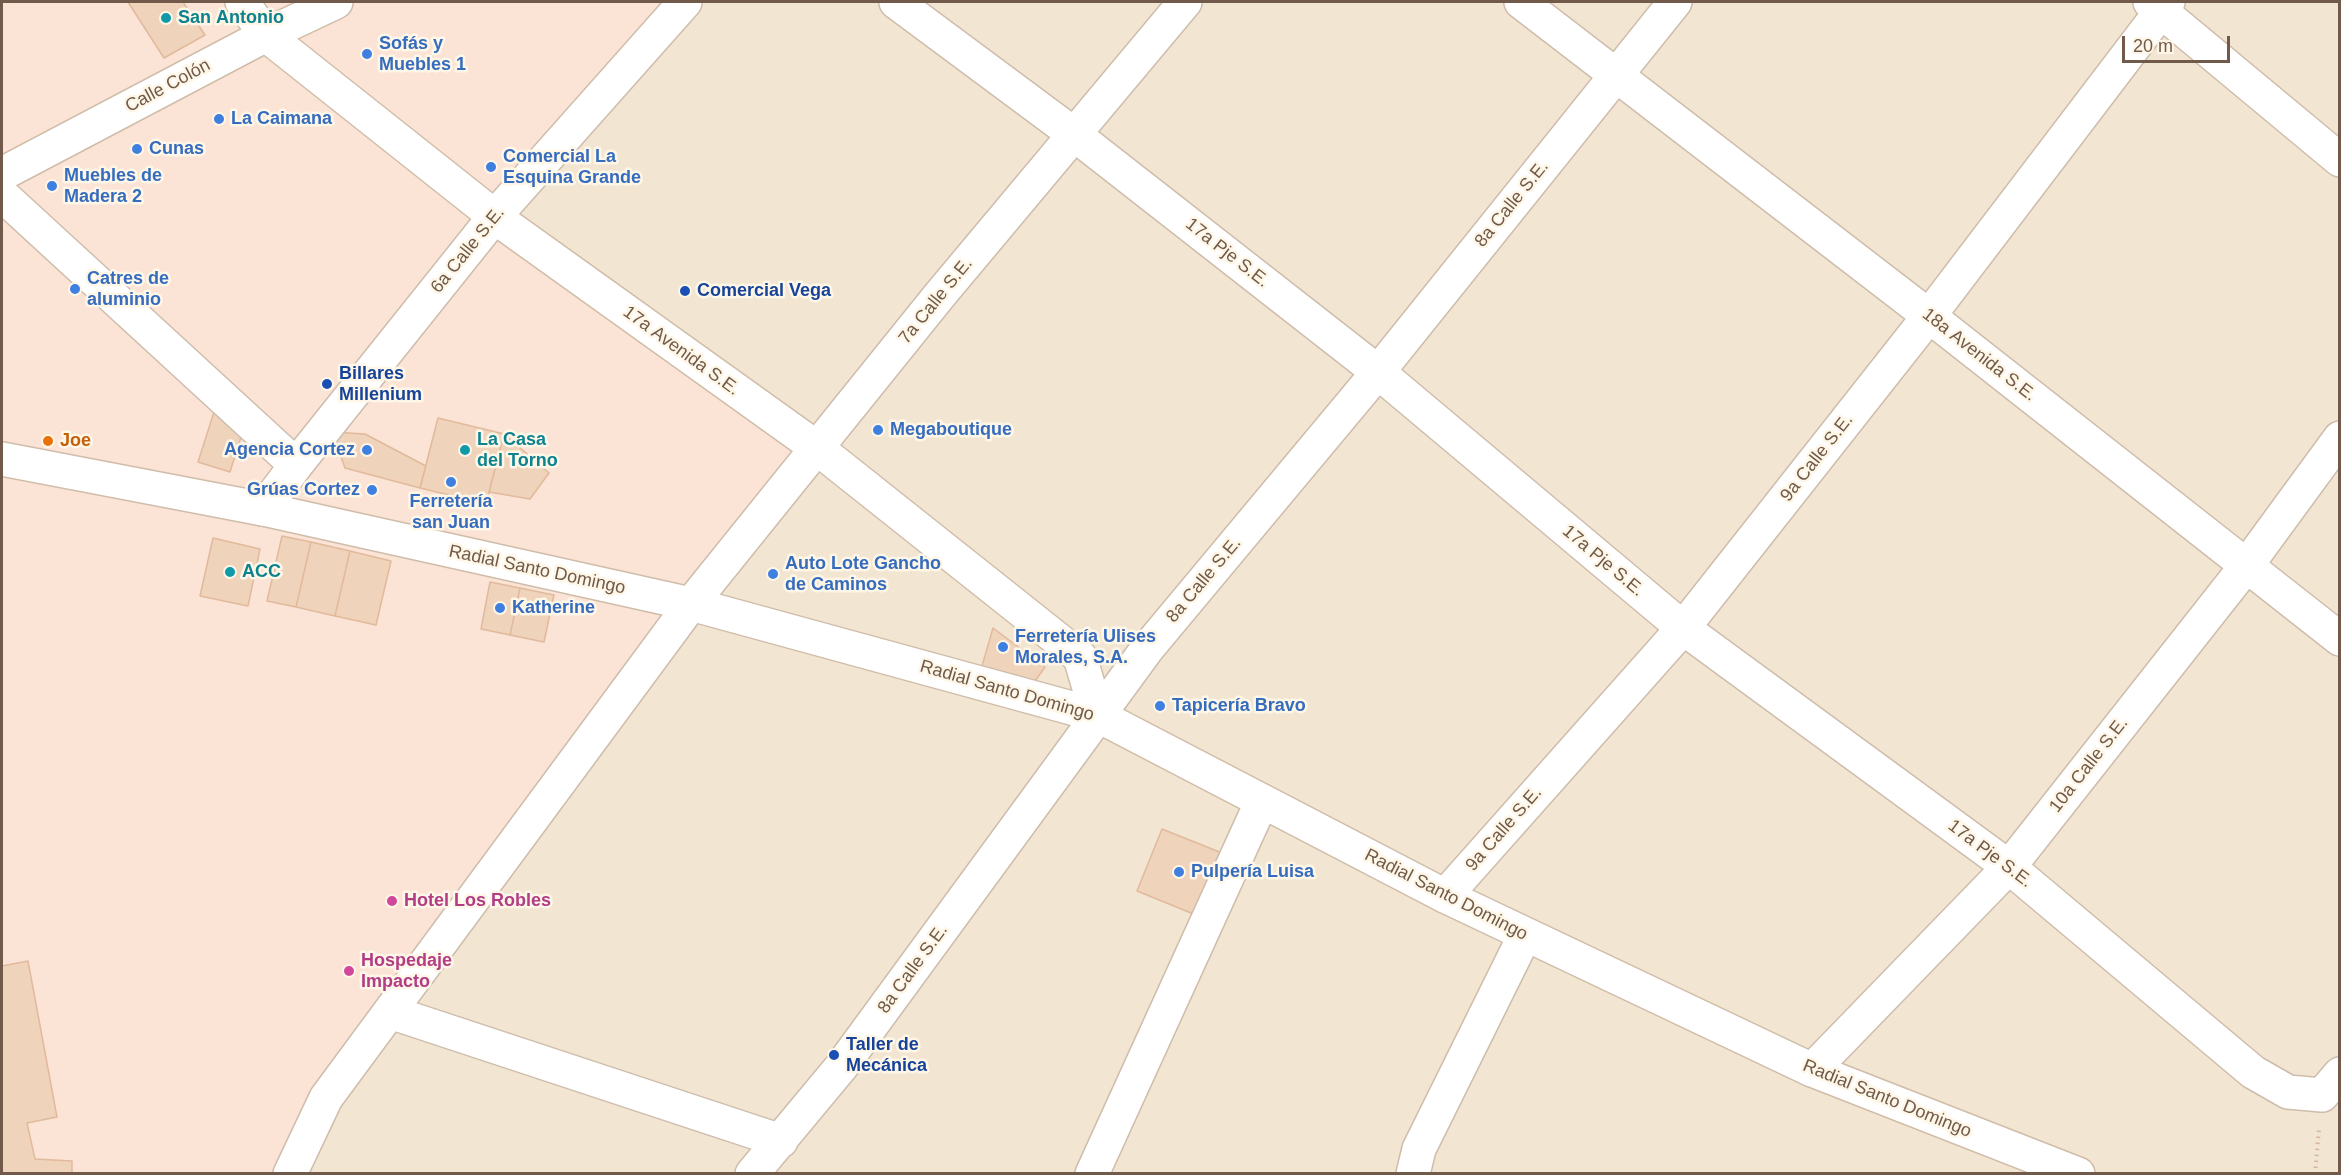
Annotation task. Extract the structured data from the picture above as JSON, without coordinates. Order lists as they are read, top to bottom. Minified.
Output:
{"streets":{"street":["Calle Colón","8a Calle S.E.","6a Calle S.E.","17a Pje S.E.","7a Calle S.E.","17a Avenida S.E.","18a Avenida S.E.","9a Calle S.E.","Radial Santo Domingo","10a Calle S.E."]},"crossings":[["Calle Colón","17a Avenida S.E."],["8a Calle S.E.","17a Pje S.E."],["8a Calle S.E.","17a Avenida S.E."],["8a Calle S.E.","18a Avenida S.E."],["8a Calle S.E.","Radial Santo Domingo"],["6a Calle S.E.","17a Avenida S.E."],["6a Calle S.E.","Radial Santo Domingo"],["17a Pje S.E.","7a Calle S.E."],["17a Pje S.E.","9a Calle S.E."],["17a Pje S.E.","10a Calle S.E."],["7a Calle S.E.","17a Avenida S.E."],["7a Calle S.E.","Radial Santo Domingo"],["17a Avenida S.E.","Radial Santo Domingo"],["18a Avenida S.E.","9a Calle S.E."],["18a Avenida S.E.","10a Calle S.E."],["9a Calle S.E.","Radial Santo Domingo"],["Radial Santo Domingo","10a Calle S.E."]],"places":["San Antonio","Sofás y Muebles 1","La Caimana","Cunas","Comercial La Esquina Grande","Muebles de Madera 2","Catres de aluminio","Comercial Vega","Billares Millenium","Megaboutique","Joe","Agencia Cortez","La Casa del Torno","Ferretería san Juan","Grúas Cortez","ACC","Auto Lote Gancho de Caminos","Katherine","Ferretería Ulises Morales, S.A.","Tapicería Bravo","Pulpería Luisa","Hotel Los Robles","Hospedaje Impacto","Taller de Mecánica"],"scale_bar":"20 m"}
